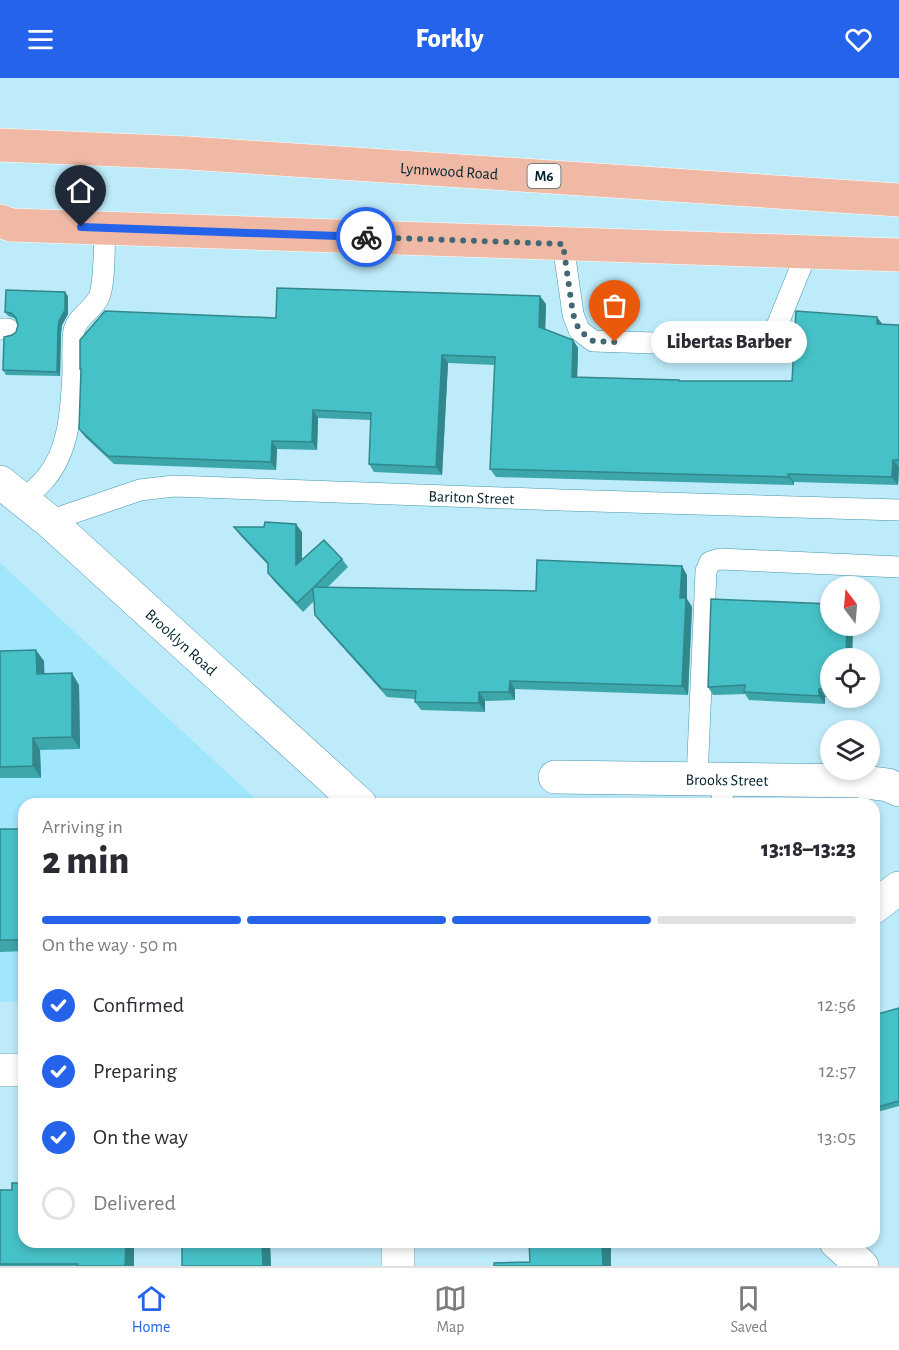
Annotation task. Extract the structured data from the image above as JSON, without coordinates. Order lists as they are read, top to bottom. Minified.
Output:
{"streets":{"main road":["Lynnwood Road","M6","Brooklyn Road","Brooks Street"],"lane":["Bariton Street"]},"crossings":[["Bariton Street","Brooklyn Road"]],"places":["Libertas Barber"],"north":"top","page":{"header":"Forkly","bubble":"Libertas Barber","heading":["2 min","Arriving in","13:18–13:23"],"bar":"On the way · 50 m","list":[["Confirmed","12:56"],["Preparing","12:57"],["On the way","13:05"],"Delivered"],"tabs":["Home","Map","Saved"]}}
